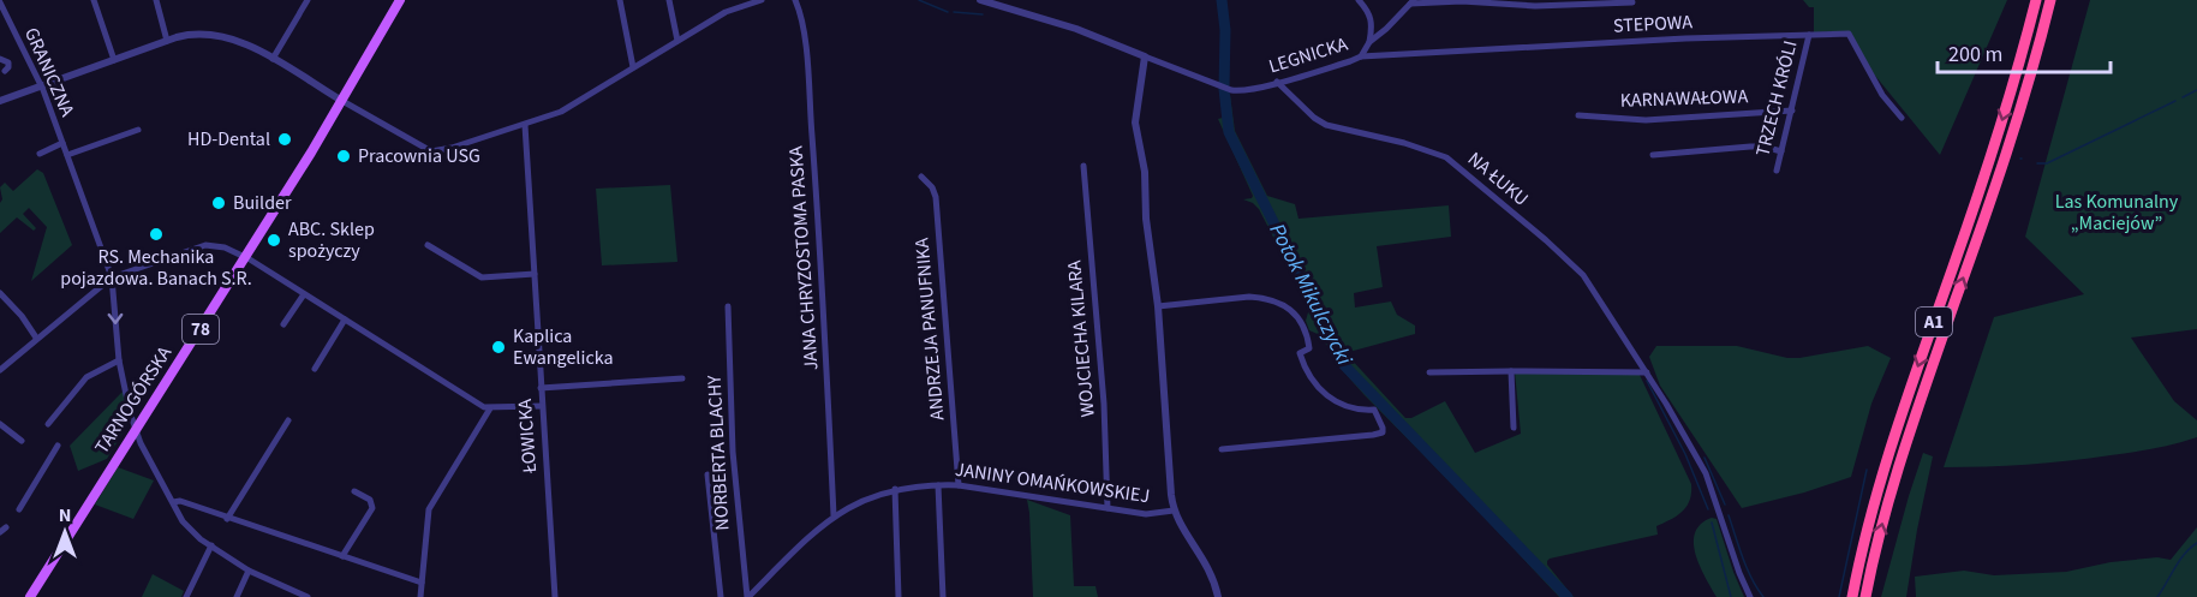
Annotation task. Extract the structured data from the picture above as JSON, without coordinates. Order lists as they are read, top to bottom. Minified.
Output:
{"streets":{"highway":["A1"],"main road":["78","TARNOGÓRSKA"],"street":["STEPOWA","LEGNICKA","GRANICZNA","KARNAWAŁOWA","TRZECH KRÓLI","NA ŁUKU","JANA CHRYZOSTOMA PASKA","ANDRZEJA PANUFNIKA","WOJCIECHA KILARA","ŁOWICKA","NORBERTA BLACHY","JANINY OMAŃKOWSKIEJ"]},"crossings":[["STEPOWA","LEGNICKA"],["STEPOWA","TRZECH KRÓLI"],["LEGNICKA","NA ŁUKU"],["GRANICZNA","TARNOGÓRSKA"],["KARNAWAŁOWA","TRZECH KRÓLI"],["JANA CHRYZOSTOMA PASKA","JANINY OMAŃKOWSKIEJ"],["ANDRZEJA PANUFNIKA","JANINY OMAŃKOWSKIEJ"],["WOJCIECHA KILARA","JANINY OMAŃKOWSKIEJ"],["NORBERTA BLACHY","JANINY OMAŃKOWSKIEJ"]],"water":["Potok Mikulczycki"],"parks":["Las Komunalny „Maciejów”"],"places":["HD-Dental","Pracownia USG","Builder","RS. Mechanika pojazdowa. Banach S.R.","ABC. Sklep spożyczy","Kaplica Ewangelicka"],"scale_bar":"200 m","north":"top"}
